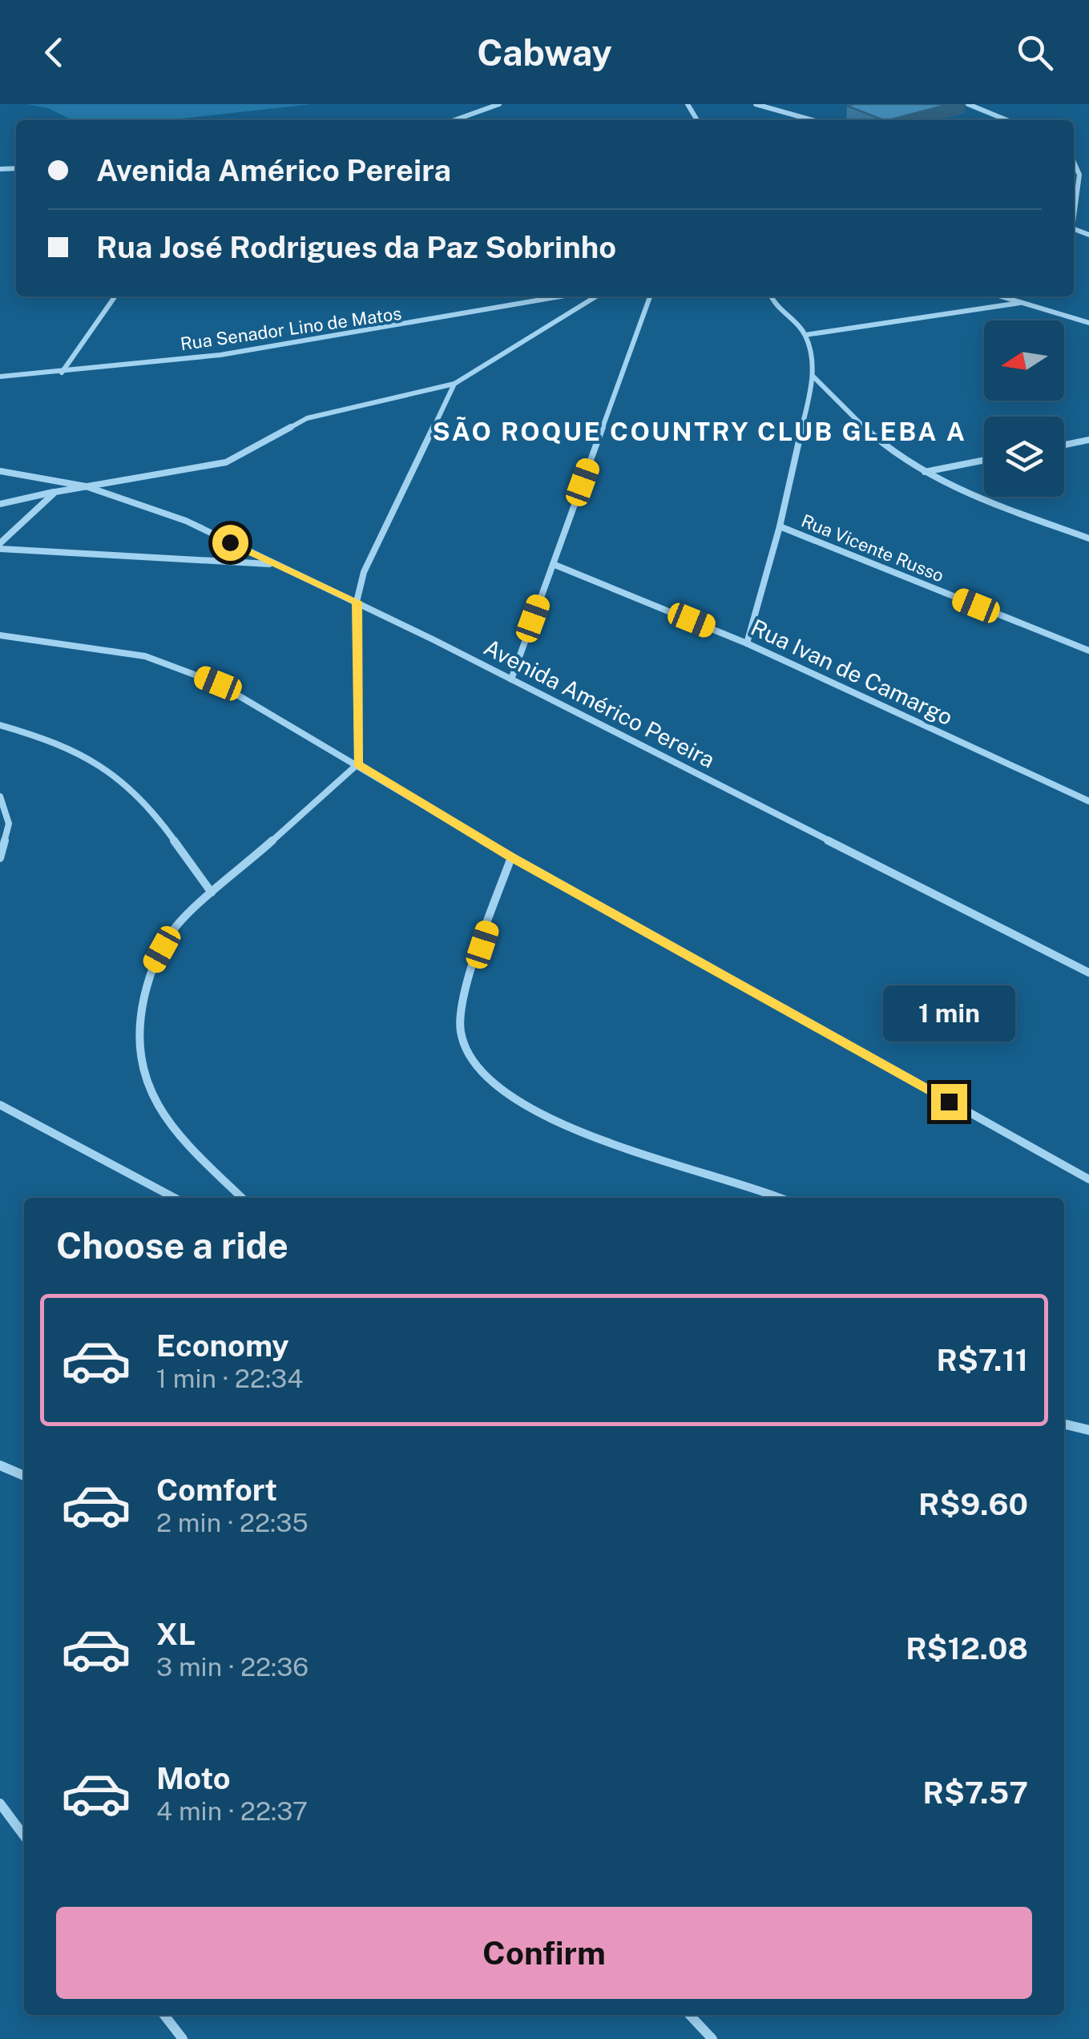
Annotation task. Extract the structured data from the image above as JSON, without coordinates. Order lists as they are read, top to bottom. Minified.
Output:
{"streets":{"street":["Rua Senador Lino de Matos","Rua Vicente Russo","Rua Ivan de Camargo","Avenida Américo Pereira"]},"districts":["SÃO ROQUE COUNTRY CLUB GLEBA A"],"north":"left","page":{"header":"Cabway","banner":["Avenida Américo Pereira","Rua José Rodrigues da Paz Sobrinho"],"bubble":"1 min","heading":"Choose a ride","list":[{"name":"Economy","note":"1 min · 22:34","value":"R$7.11"},{"name":"Comfort","note":"2 min · 22:35","value":"R$9.60"},{"name":"XL","note":"3 min · 22:36","value":"R$12.08"},{"name":"Moto","note":"4 min · 22:37","value":"R$7.57"}],"buttons":"Confirm"}}
